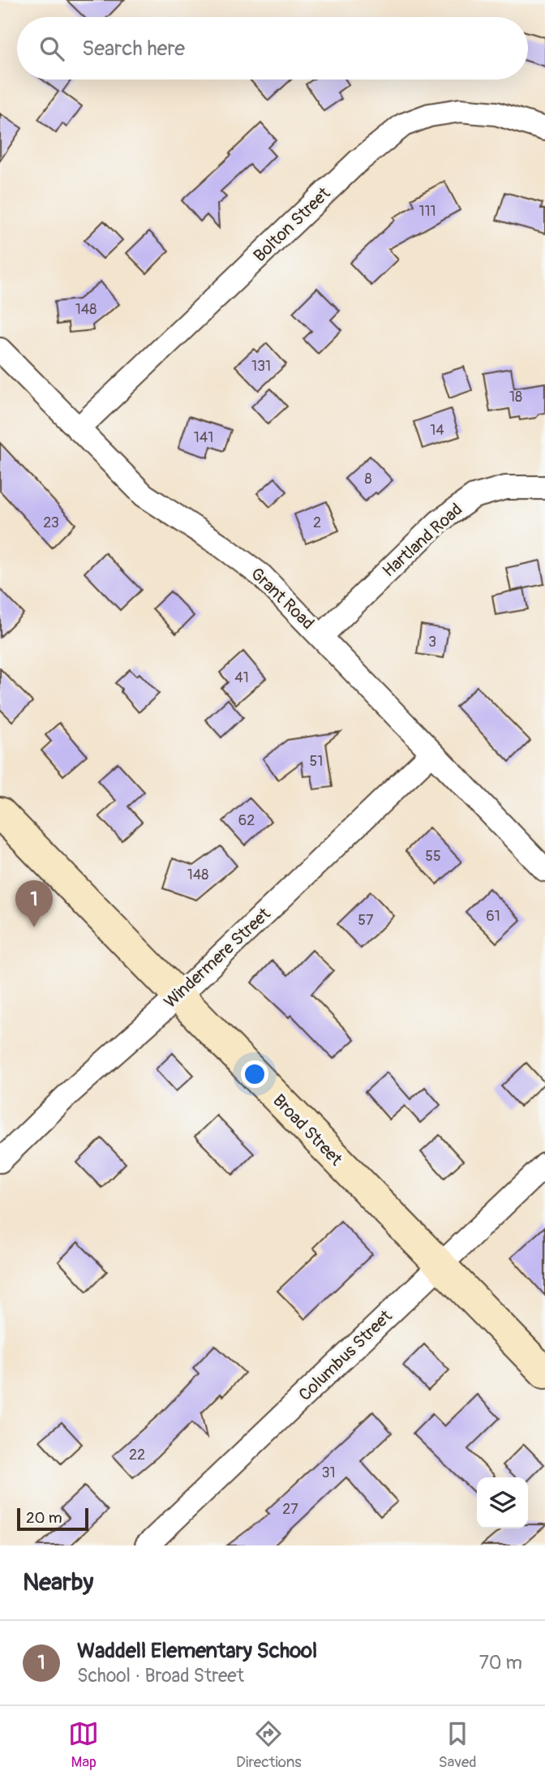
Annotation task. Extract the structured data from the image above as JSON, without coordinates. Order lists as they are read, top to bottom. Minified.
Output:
{"streets":{"street":["Bolton Street","Hartland Road","Grant Road","Windermere Street","Broad Street","Columbus Street"]},"crossings":[["Bolton Street","Grant Road"],["Hartland Road","Grant Road"],["Grant Road","Windermere Street"],["Windermere Street","Broad Street"],["Broad Street","Columbus Street"]],"house_numbers":["111","148","131","18","14","141","8","23","2","3","41","51","62","55","148","61","57","22","31","27"],"scale_bar":"20 m","page":{"search":"Search here","pins":"1","scale":"20 m","heading":"Nearby","list":[{"mark":"1","name":"Waddell Elementary School","note":"School · Broad Street","value":"70 m"}],"nav":["Map","Directions","Saved"]}}
